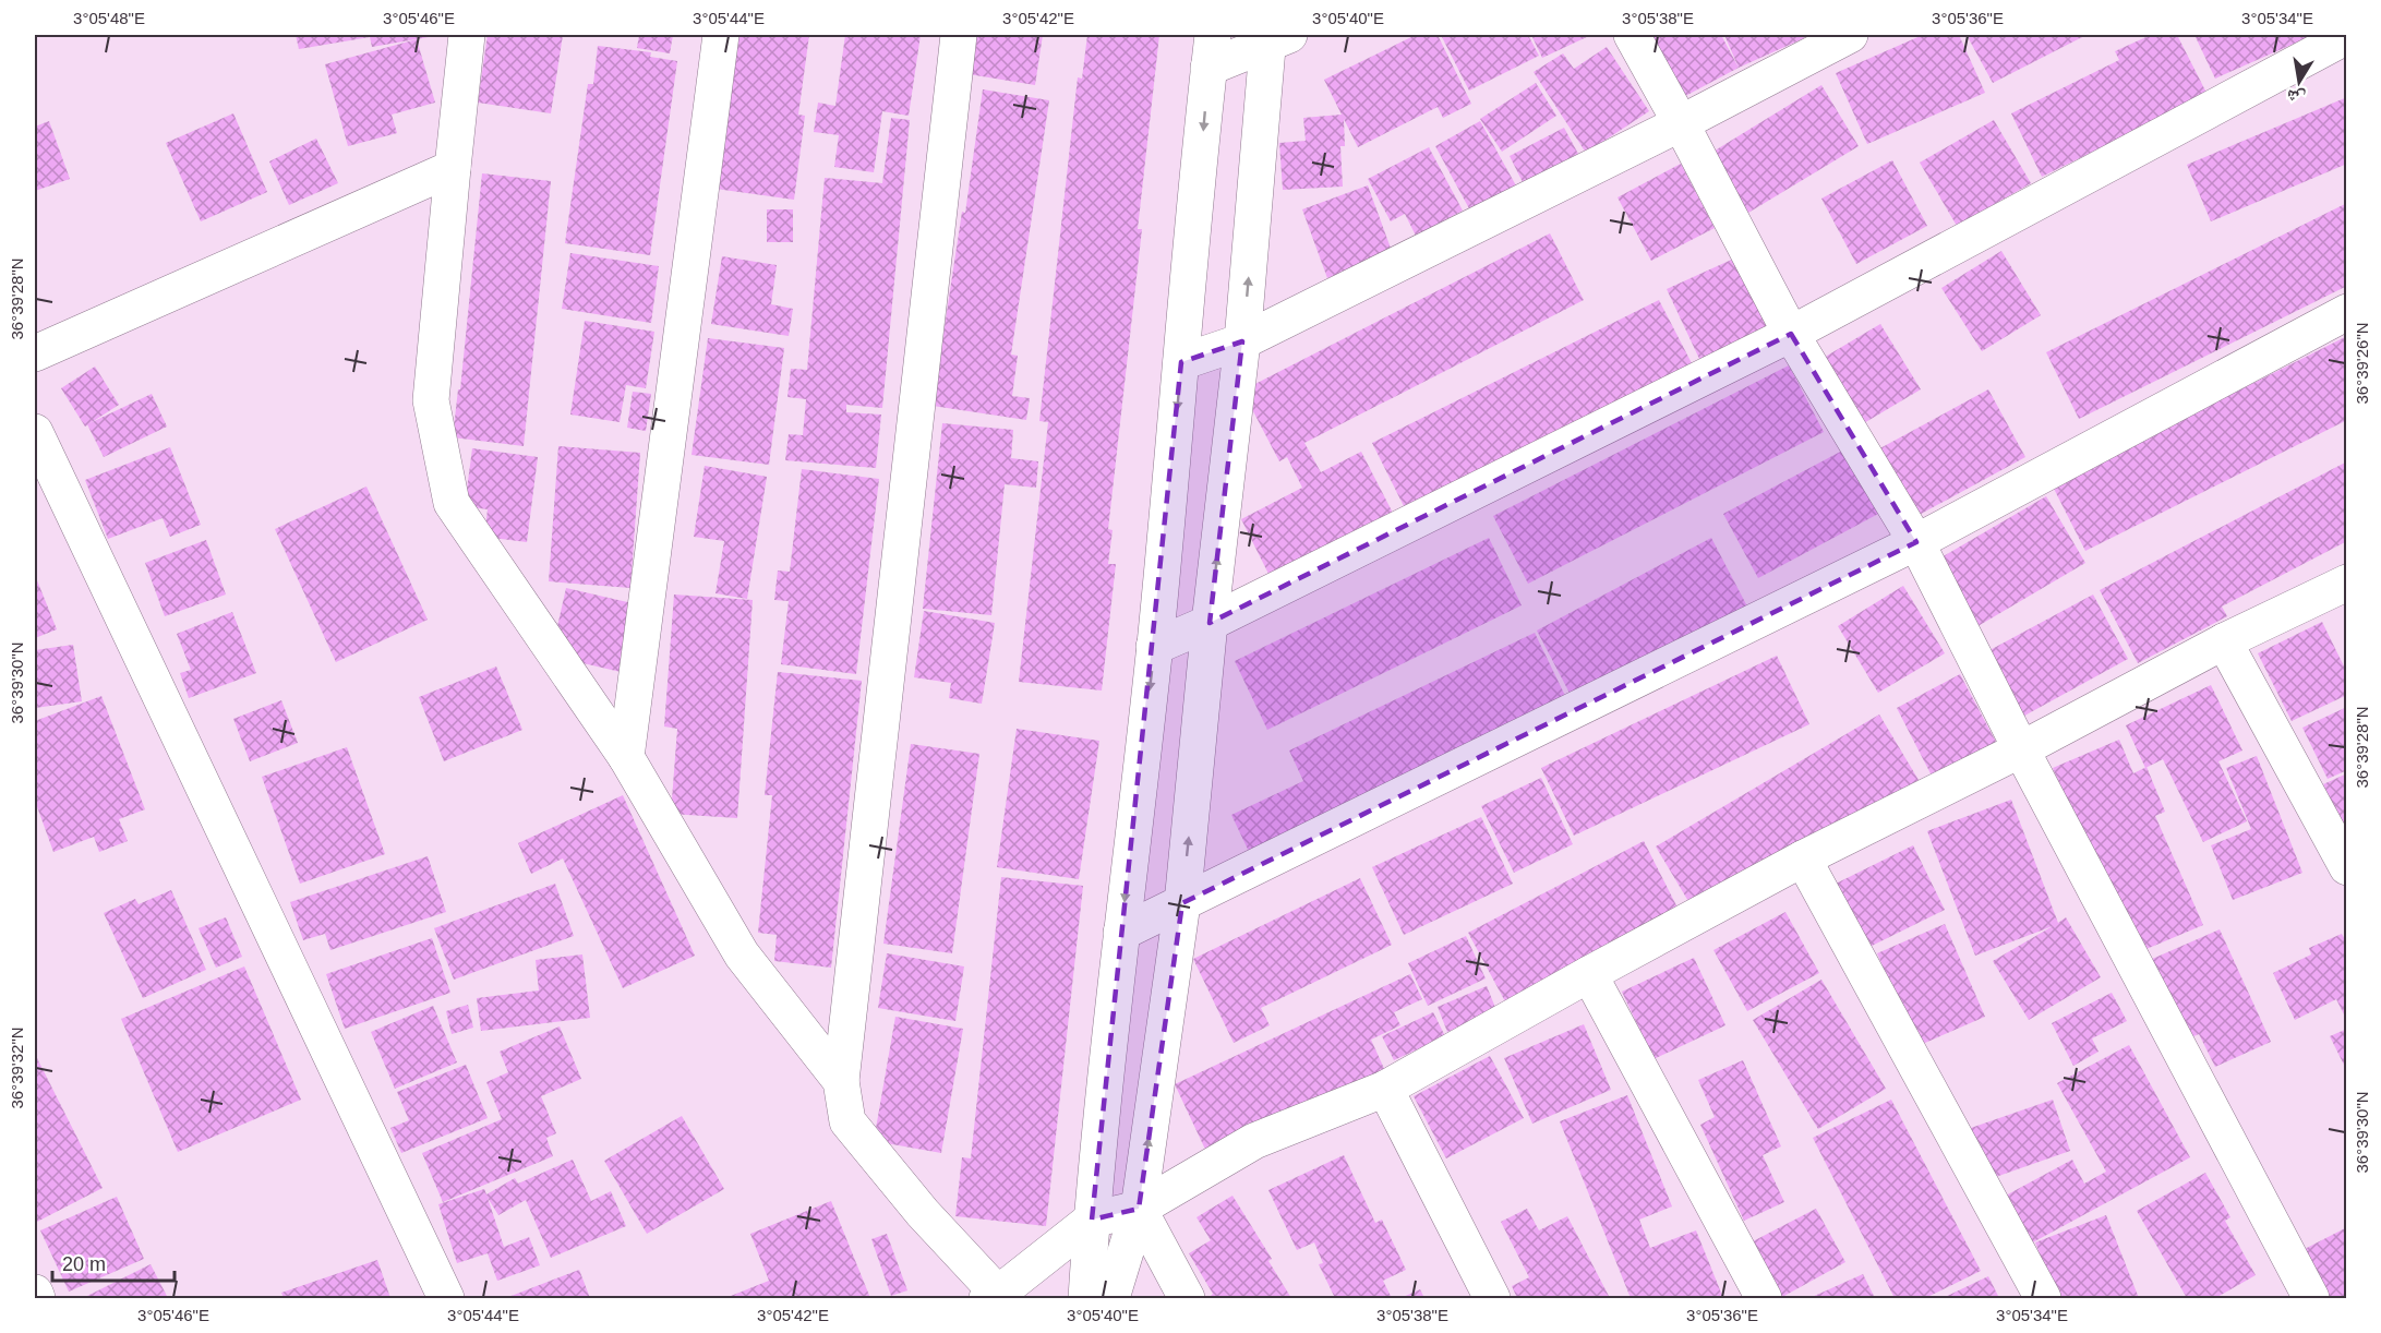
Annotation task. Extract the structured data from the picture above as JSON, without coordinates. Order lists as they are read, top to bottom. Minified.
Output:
{"scale_bar":"20 m","north":"bottom","coordinates":["3°05'48\"E","3°05'46\"E","3°05'44\"E","3°05'42\"E","3°05'40\"E","3°05'38\"E","3°05'36\"E","3°05'34\"E","36°39'28\"N","36°39'26\"N","36°39'30\"N","36°39'32\"N"]}
